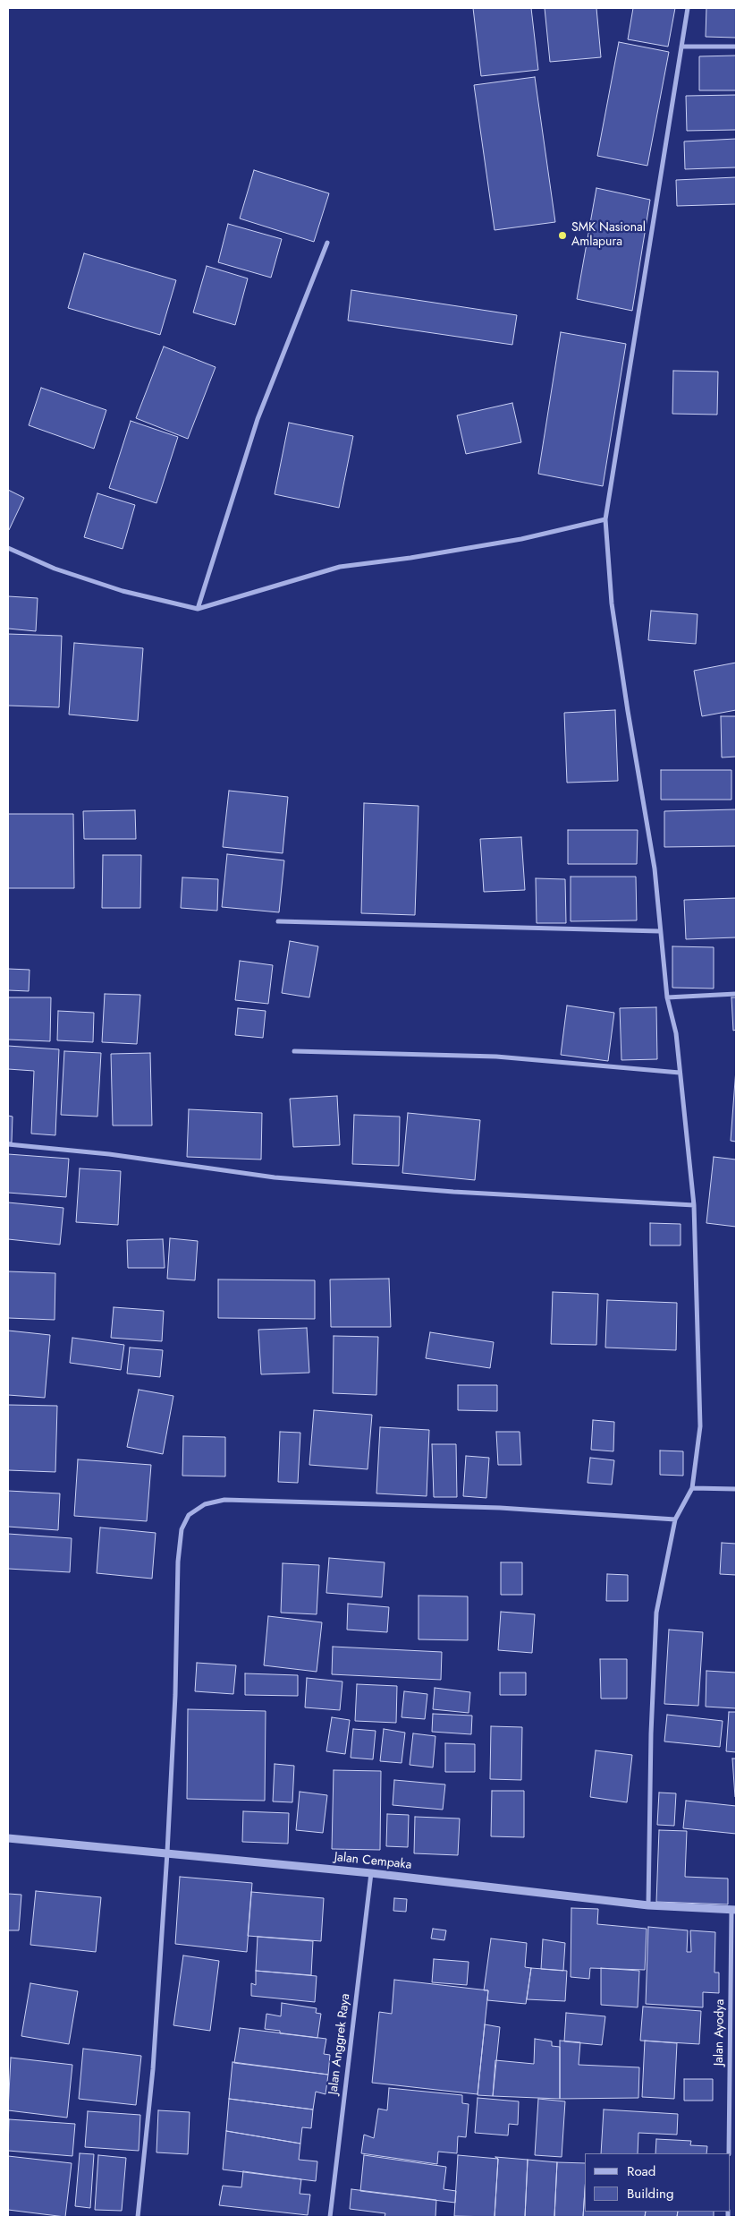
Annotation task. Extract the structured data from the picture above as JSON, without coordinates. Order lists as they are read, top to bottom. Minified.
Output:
{"streets":{"street":["Jalan Cempaka","Jalan Ayodya","Jalan Anggrek Raya"]},"crossings":[["Jalan Cempaka","Jalan Ayodya"],["Jalan Cempaka","Jalan Anggrek Raya"]],"places":["SMK Nasional Amlapura"],"legend":["Road","Building"]}
